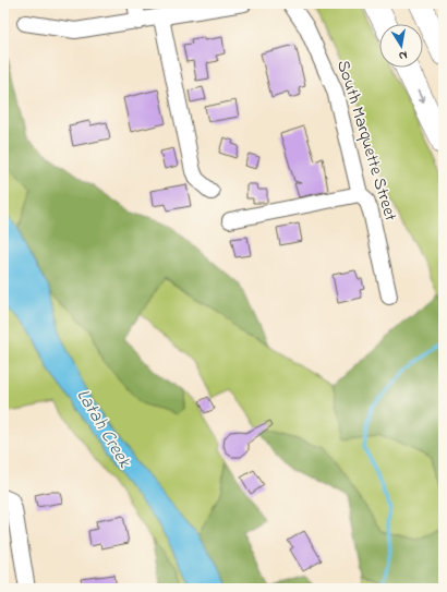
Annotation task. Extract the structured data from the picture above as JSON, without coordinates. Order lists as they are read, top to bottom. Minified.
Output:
{"streets":{"street":["South Marquette Street"]},"water":["Latah Creek"],"north":"bottom"}
